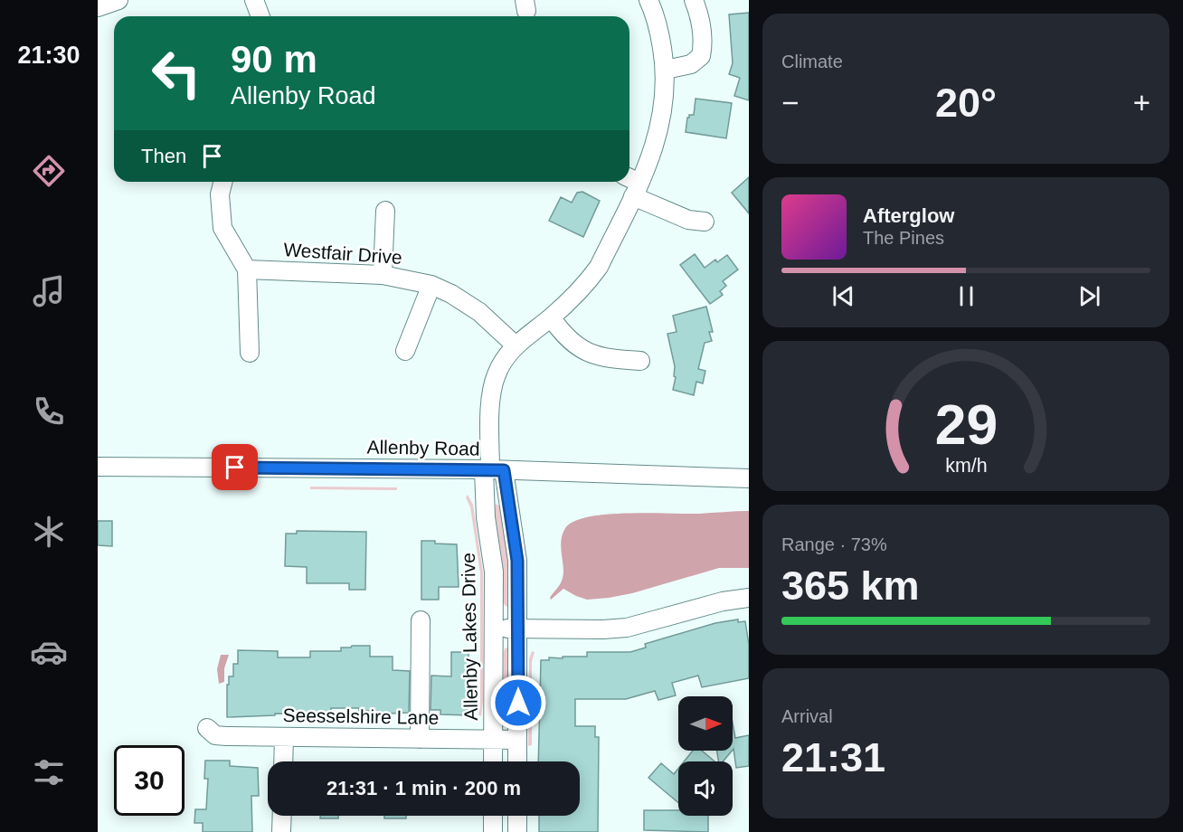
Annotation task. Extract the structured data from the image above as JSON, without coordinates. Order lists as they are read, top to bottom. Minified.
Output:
{"streets":{"street":["Westfair Drive","Allenby Road","Allenby Lakes Drive","Seesselshire Lane"]},"crossings":[["Allenby Road","Allenby Lakes Drive"],["Allenby Lakes Drive","Seesselshire Lane"]],"north":"right","page":{"tabs":"21:30","tile":["Climate",["Range · 73%","365 km"],["Arrival","21:31"]],"turn":["90 m","Allenby Road"],"heat":["−","20°","+"],"then":"Then","song":["Afterglow","The Pines"],"limit":"30","trip":"21:31 · 1 min · 200 m","gauge":["29","km/h"]}}
